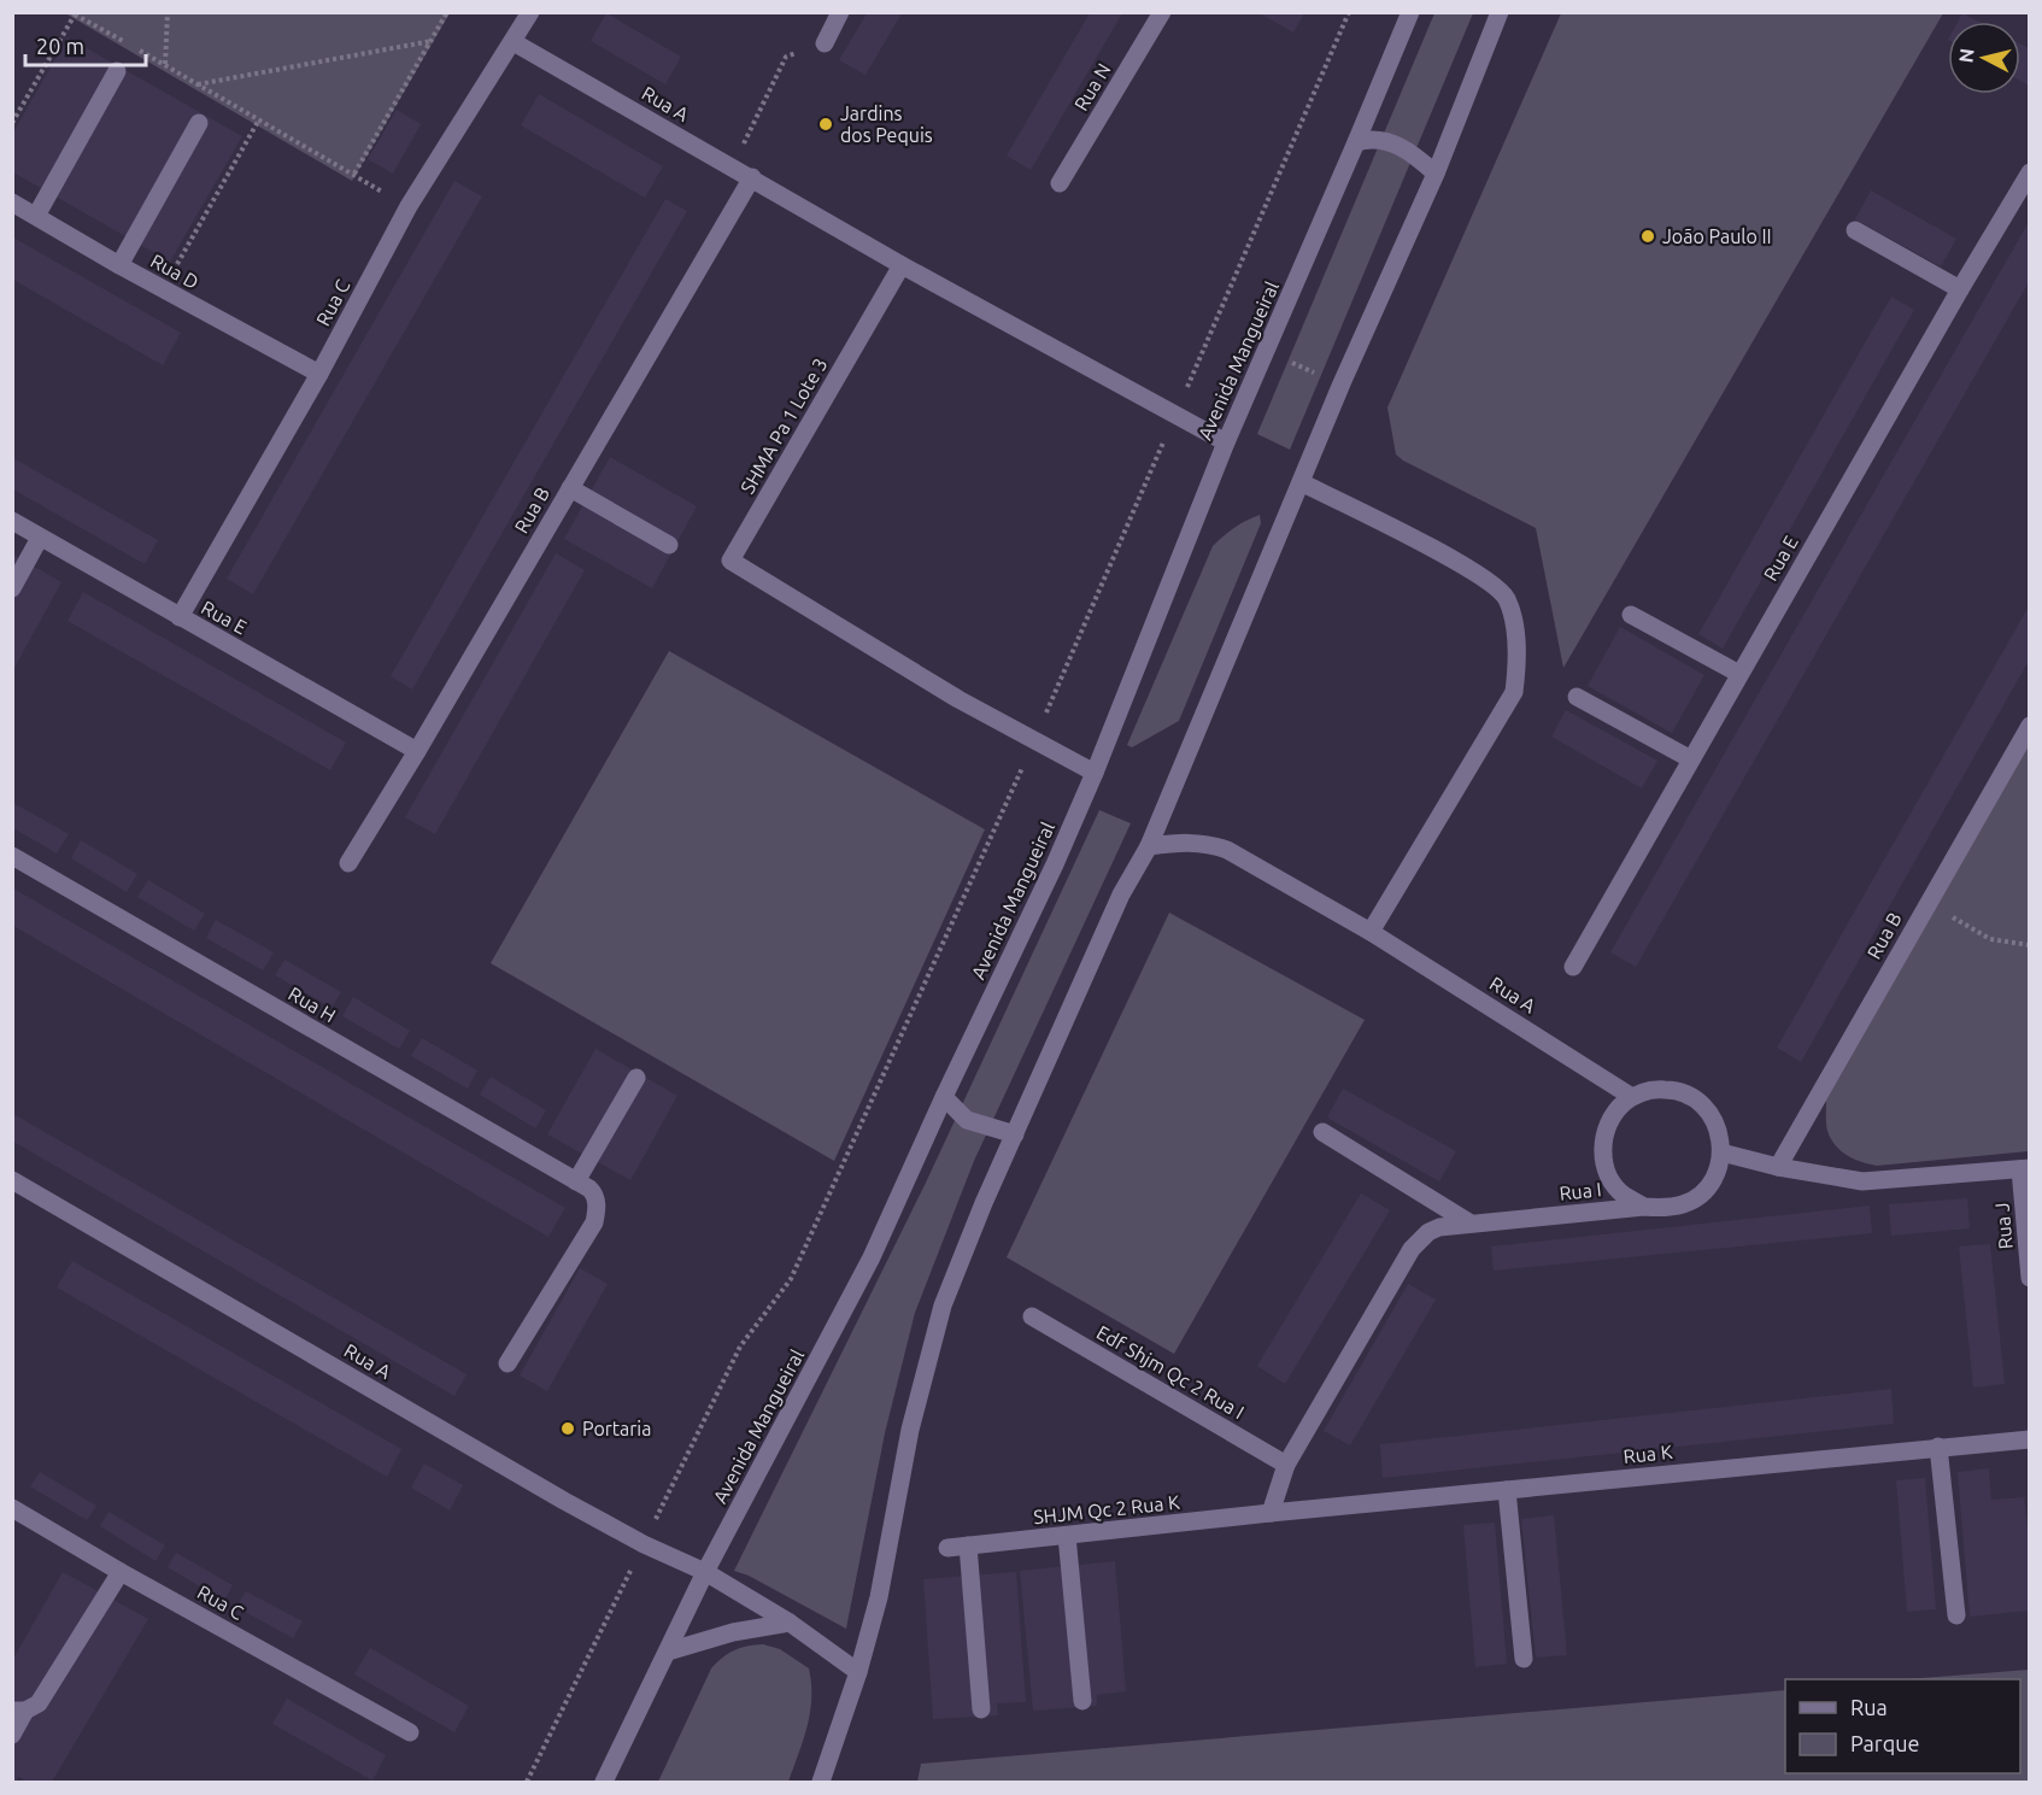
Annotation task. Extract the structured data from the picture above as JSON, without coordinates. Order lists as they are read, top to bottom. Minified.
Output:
{"streets":{"street":["Rua N","Rua A","Rua D","Rua C","Avenida Mangueiral","SHMA Pa 1 Lote 3","Rua B","Rua E","Rua H","Rua I","Rua J","Edf Shjm Qc 2 Rua I","Rua K","SHJM Qc 2 Rua K"]},"crossings":[["Rua A","Rua C"],["Rua A","Avenida Mangueiral"],["Rua A","SHMA Pa 1 Lote 3"],["Rua A","Rua B"],["Rua A","Rua I"],["Rua D","Rua C"],["Rua C","Rua E"],["Avenida Mangueiral","SHMA Pa 1 Lote 3"],["Rua B","Rua E"],["Rua I","Edf Shjm Qc 2 Rua I"],["Rua I","Rua K"],["Rua I","SHJM Qc 2 Rua K"],["Rua K","SHJM Qc 2 Rua K"]],"places":["Jardins dos Pequis","João Paulo II","Portaria"],"legend":["Rua","Parque"],"scale_bar":"20 m","north":"left"}
